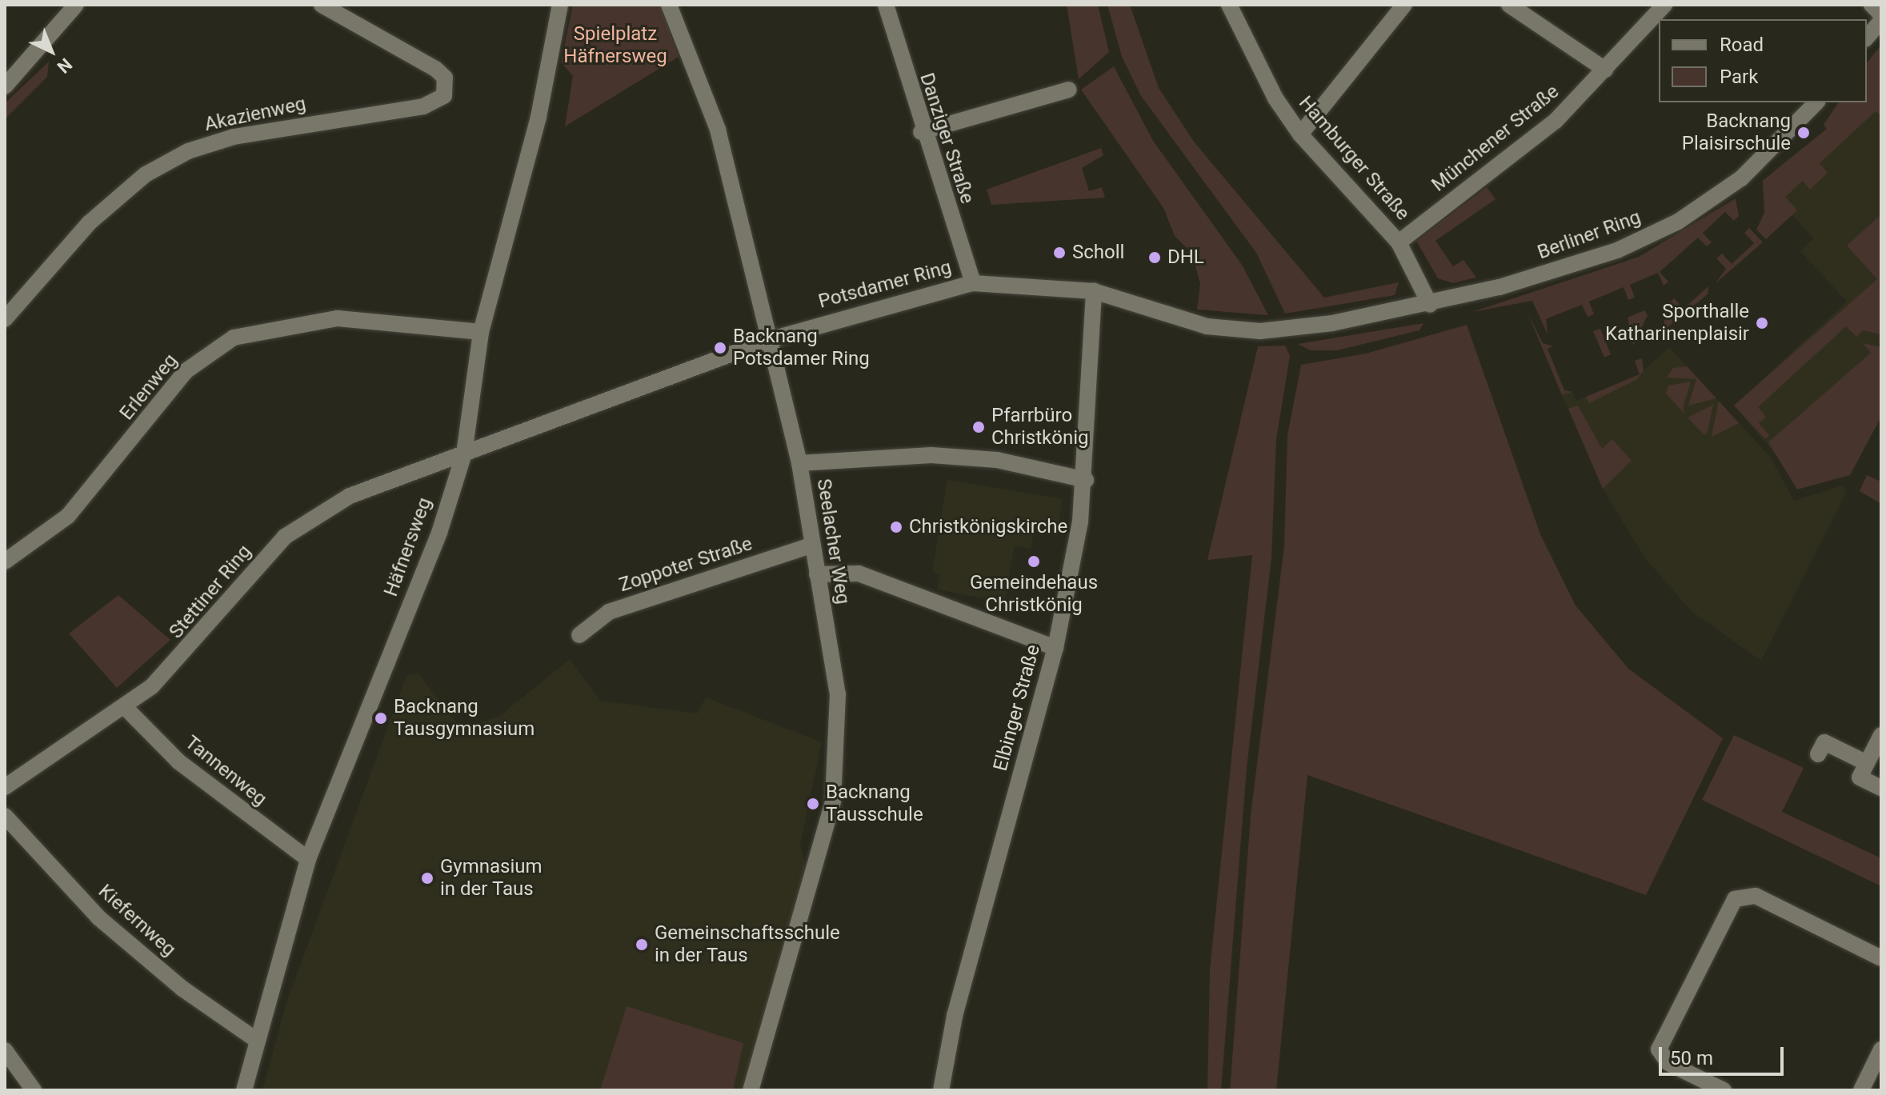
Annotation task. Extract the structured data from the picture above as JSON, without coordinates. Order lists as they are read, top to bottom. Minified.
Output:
{"streets":{"street":["Akazienweg","Danziger Straße","Münchener Straße","Hamburger Straße","Berliner Ring","Potsdamer Ring","Erlenweg","Seelacher Weg","Häfnersweg","Zoppoter Straße","Stettiner Ring","Elbinger Straße","Tannenweg","Kiefernweg"]},"crossings":[["Danziger Straße","Potsdamer Ring"],["Münchener Straße","Hamburger Straße"],["Hamburger Straße","Berliner Ring"],["Berliner Ring","Potsdamer Ring"],["Potsdamer Ring","Seelacher Weg"],["Potsdamer Ring","Häfnersweg"],["Potsdamer Ring","Stettiner Ring"],["Potsdamer Ring","Elbinger Straße"],["Erlenweg","Häfnersweg"],["Seelacher Weg","Zoppoter Straße"],["Häfnersweg","Stettiner Ring"],["Häfnersweg","Tannenweg"],["Häfnersweg","Kiefernweg"],["Stettiner Ring","Tannenweg"]],"parks":["Spielplatz Häfnersweg"],"places":["Backnang Plaisirschule","Scholl","DHL","Sporthalle Katharinenplaisir","Backnang Potsdamer Ring","Pfarrbüro Christkönig","Christkönigskirche","Gemeindehaus Christkönig","Backnang Tausgymnasium","Backnang Tausschule","Gymnasium in der Taus","Gemeinschaftsschule in der Taus"],"legend":["Road","Park"],"scale_bar":"50 m","north":"bottom right"}
